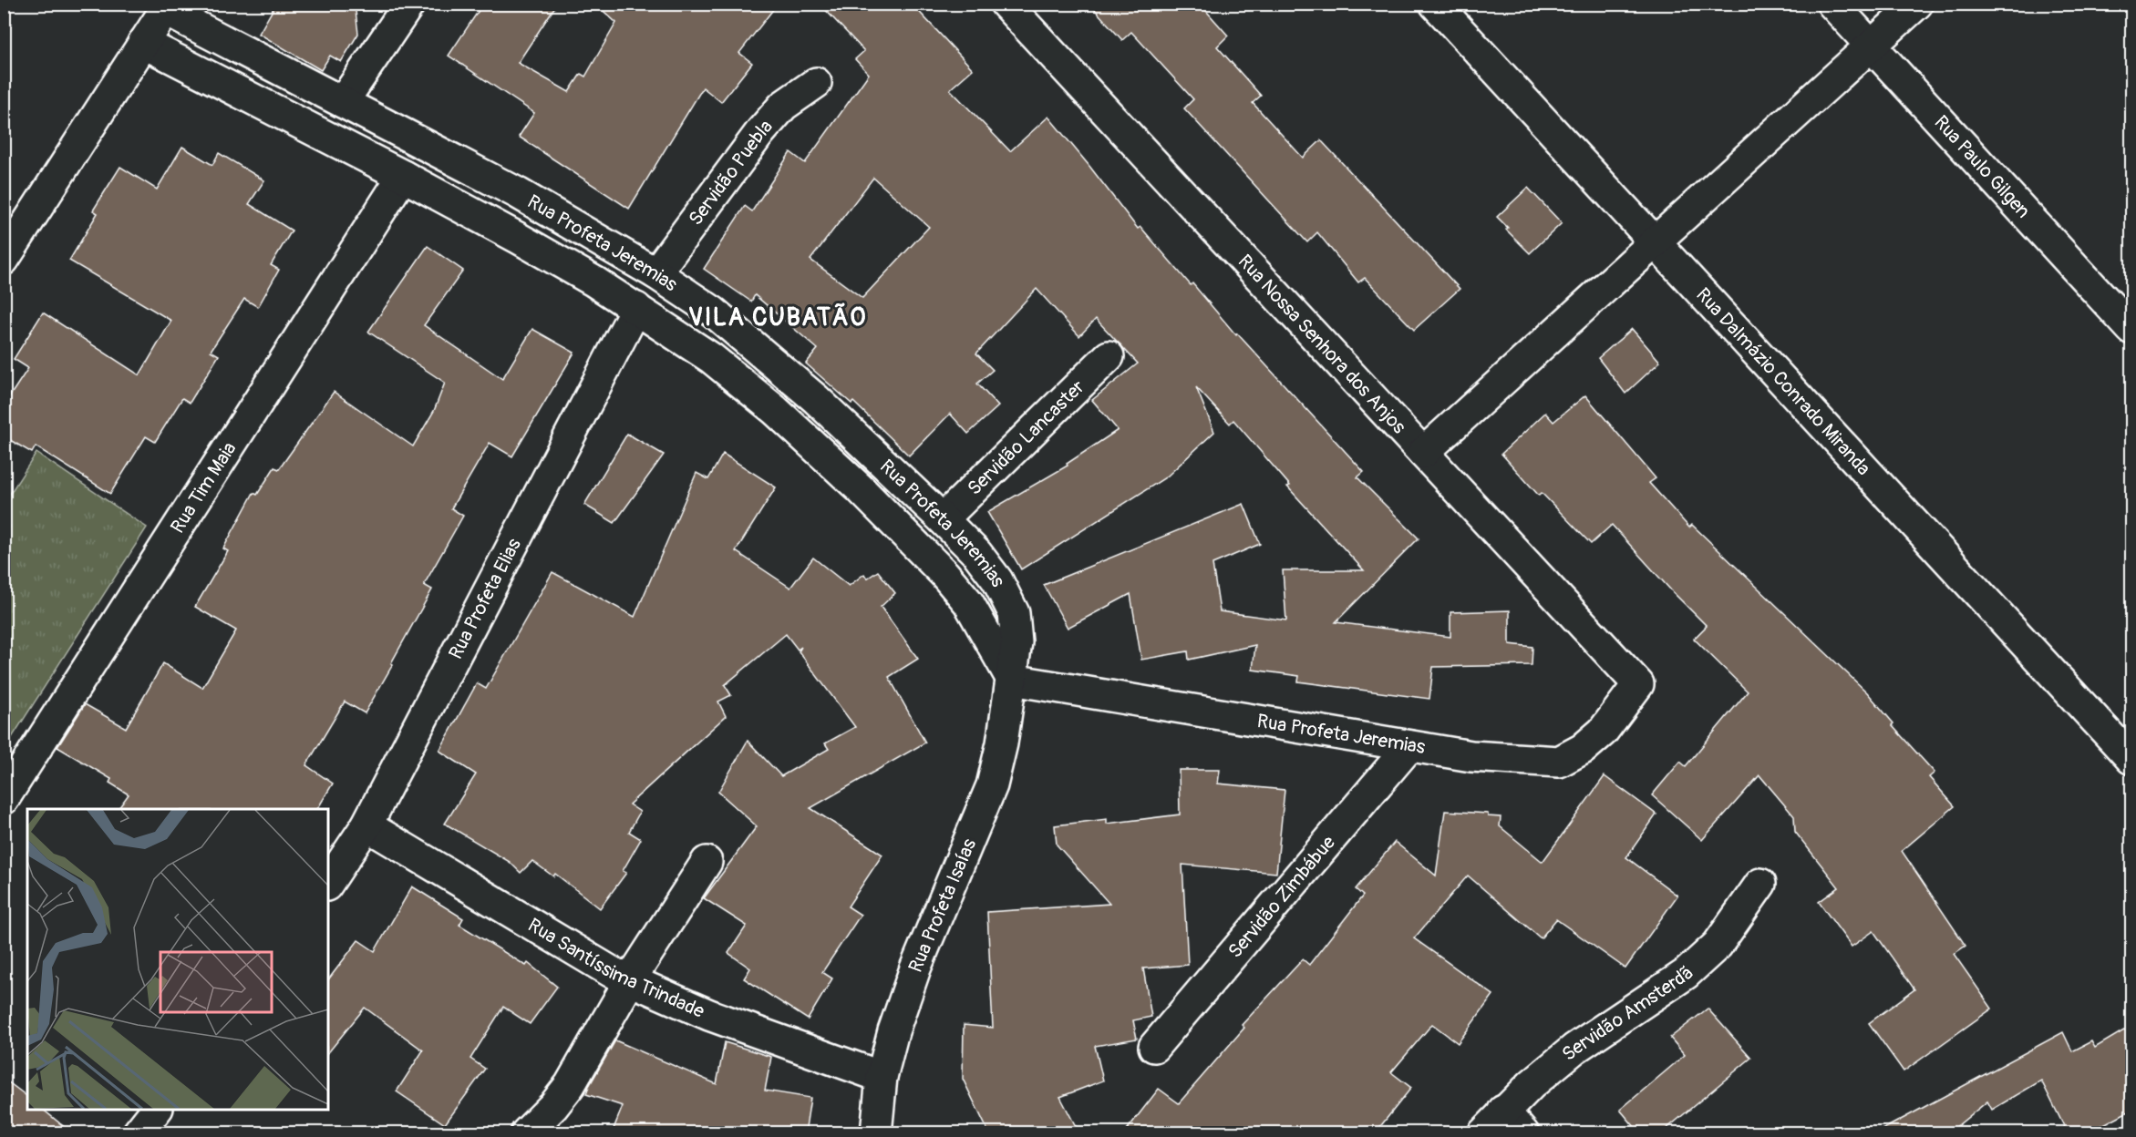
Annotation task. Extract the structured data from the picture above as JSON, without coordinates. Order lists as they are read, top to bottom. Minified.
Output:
{"streets":{"street":["Rua Paulo Gilgen","Servidão Puebla","Rua Profeta Jeremias","Rua Nossa Senhora dos Anjos","Rua Dalmázio Conrado Miranda","Servidão Lancaster","Rua Tim Maia","Rua Profeta Elias","Servidão Zimbábue","Rua Profeta Isaías","Rua Santíssima Trindade","Servidão Amsterdã"]},"crossings":[["Servidão Puebla","Rua Profeta Jeremias"],["Servidão Puebla","Rua Profeta Elias"],["Rua Profeta Jeremias","Rua Nossa Senhora dos Anjos"],["Rua Profeta Jeremias","Servidão Lancaster"],["Rua Profeta Jeremias","Rua Tim Maia"],["Rua Profeta Jeremias","Rua Profeta Elias"],["Rua Profeta Jeremias","Servidão Zimbábue"],["Rua Profeta Jeremias","Rua Profeta Isaías"],["Rua Profeta Elias","Rua Santíssima Trindade"],["Rua Profeta Isaías","Rua Santíssima Trindade"]],"districts":["VILA CUBATÃO"]}
